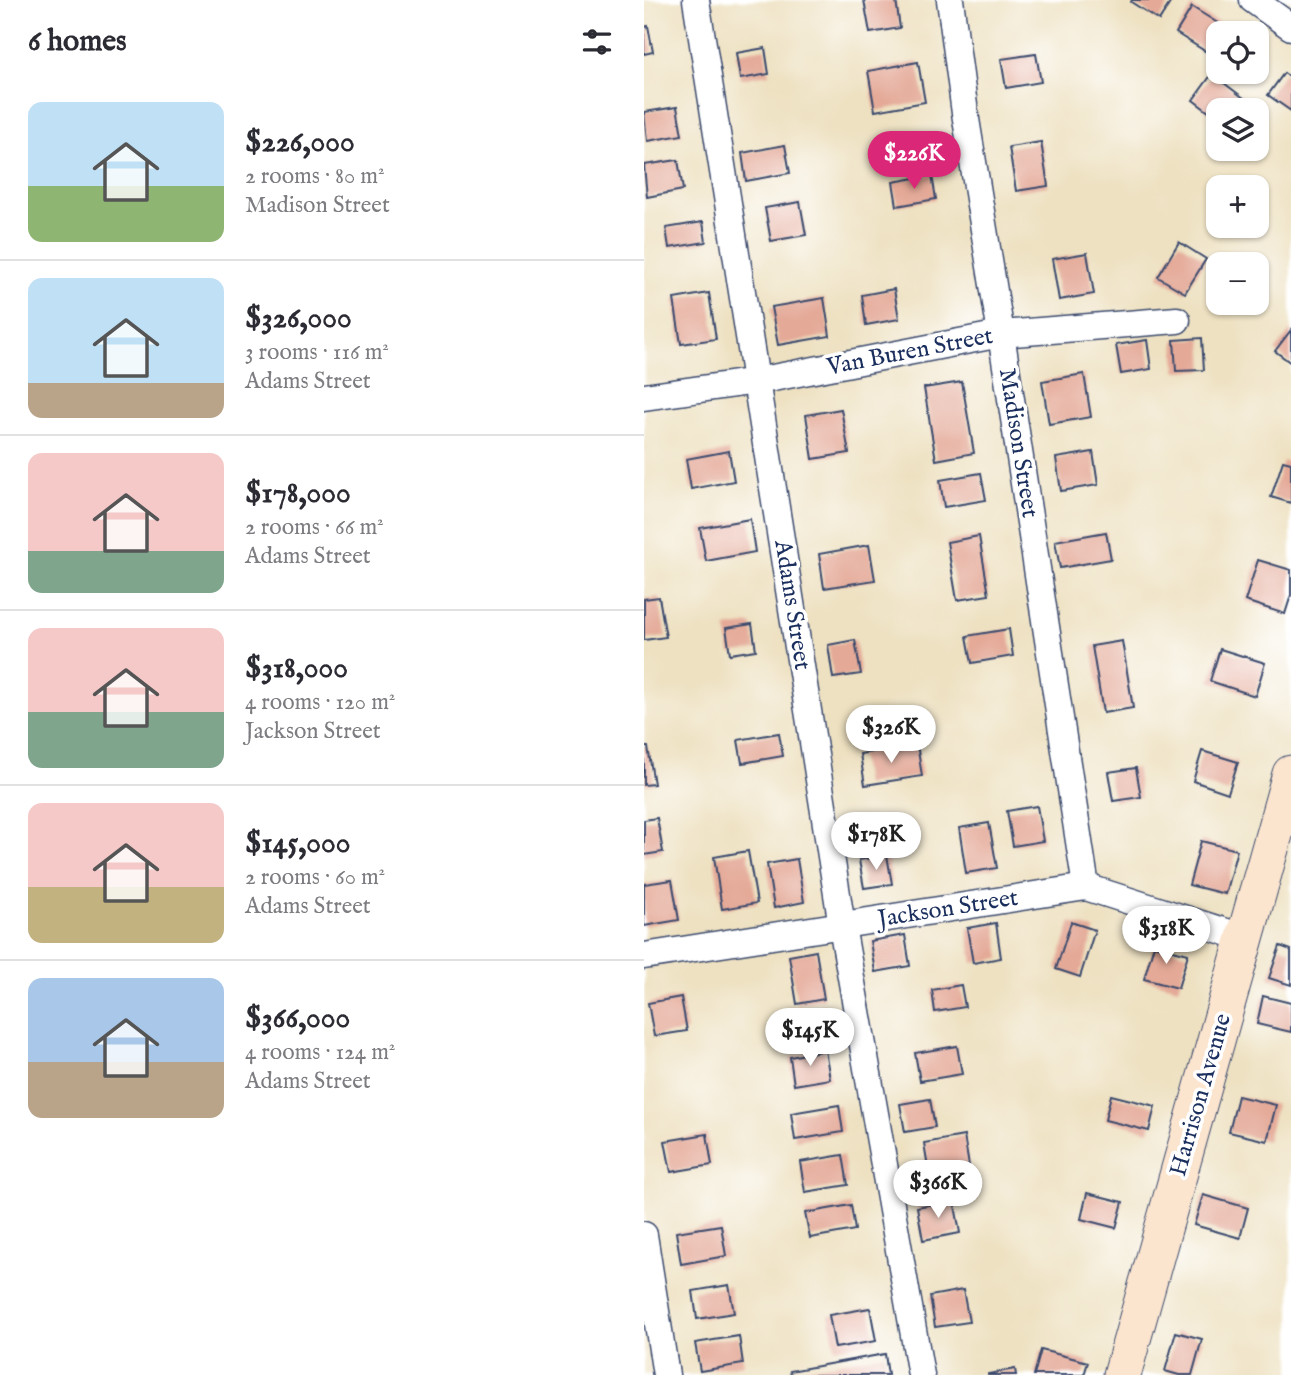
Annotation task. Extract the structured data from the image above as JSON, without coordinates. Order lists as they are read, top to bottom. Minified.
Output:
{"streets":{"street":["Van Buren Street","Madison Street","Adams Street","Jackson Street","Harrison Avenue"]},"crossings":[["Van Buren Street","Madison Street"],["Van Buren Street","Adams Street"],["Madison Street","Jackson Street"],["Adams Street","Jackson Street"],["Jackson Street","Harrison Avenue"]],"page":{"heading":"6 homes","map_buttons":["+","−"],"list":[{"name":"$226,000","note":"2 rooms · 80 m² · Madison Street"},{"name":"$326,000","note":"3 rooms · 116 m² · Adams Street"},{"name":"$178,000","note":"2 rooms · 66 m² · Adams Street"},{"name":"$318,000","note":"4 rooms · 120 m² · Jackson Street"},{"name":"$145,000","note":"2 rooms · 60 m² · Adams Street"},{"name":"$366,000","note":"4 rooms · 124 m² · Adams Street"}],"price":["$226K","$326K","$178K","$318K","$145K","$366K"]}}
